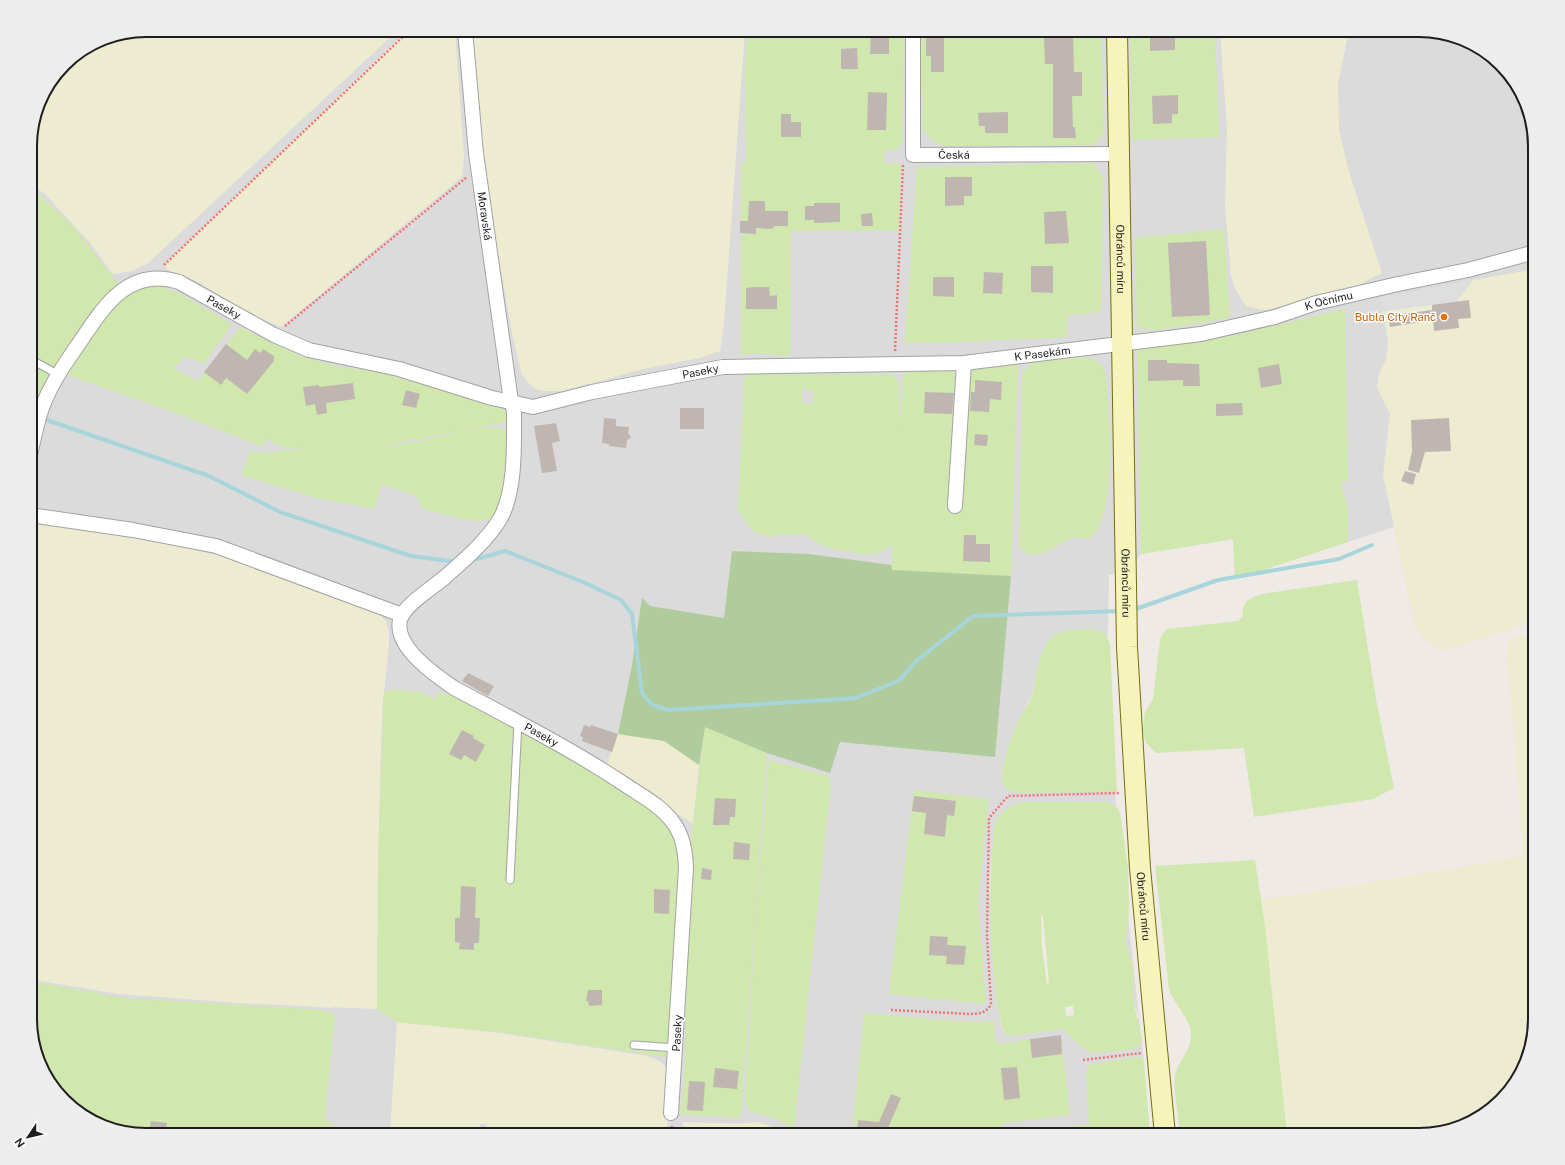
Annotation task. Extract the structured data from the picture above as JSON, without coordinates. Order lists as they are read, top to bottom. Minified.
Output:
{"streets":{"main road":["Obránců míru"],"street":["Česká","Moravská","K Očnímu","Paseky","K Pasekám"]},"crossings":[["Česká","Obránců míru"],["Moravská","Paseky"],["Obránců míru","K Očnímu"],["Obránců míru","K Pasekám"],["K Očnímu","K Pasekám"],["Paseky","K Pasekám"]],"places":["Bubla City Ranč"],"north":"bottom left"}
